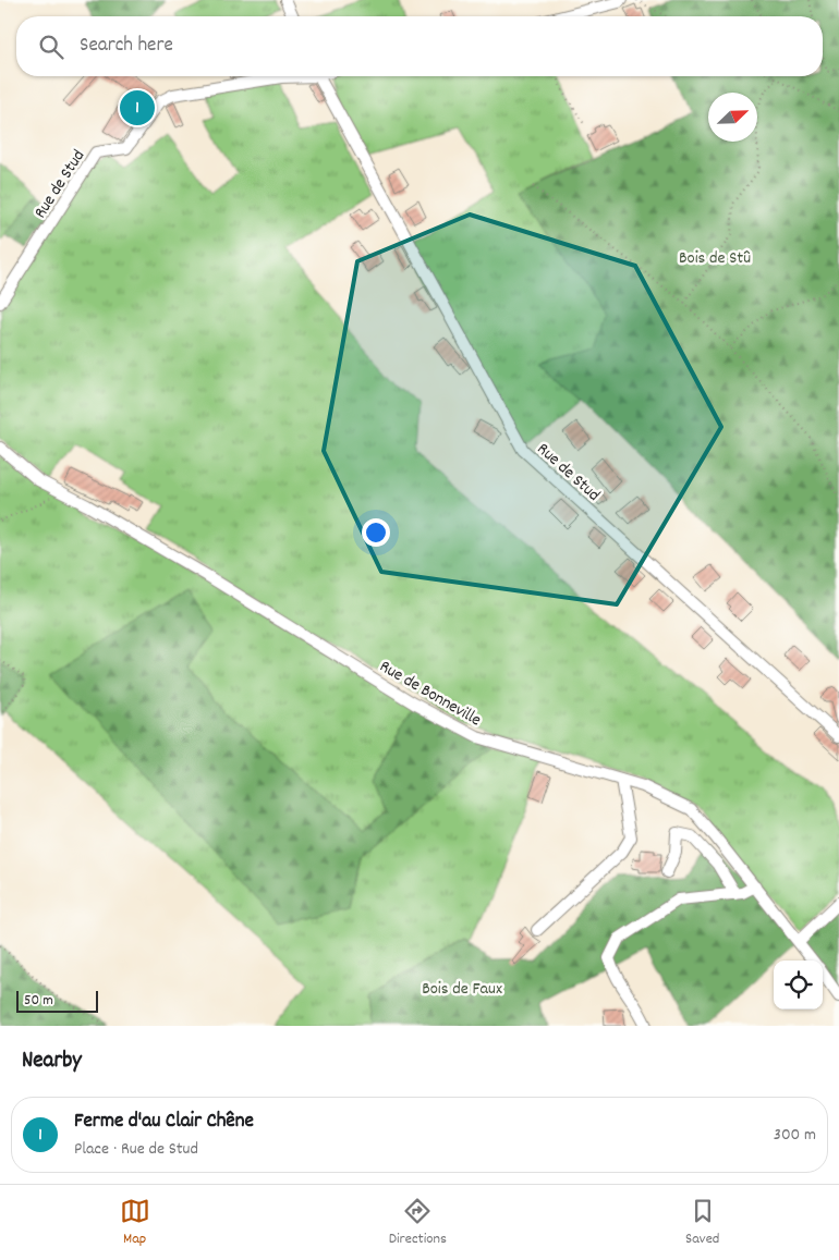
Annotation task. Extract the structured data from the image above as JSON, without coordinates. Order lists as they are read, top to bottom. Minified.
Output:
{"streets":{"street":["Rue de Stud","Rue de Bonneville"]},"parks":["Bois de Stû","Bois de Faux"],"scale_bar":"50 m","north":"top right","page":{"search":"Search here","pins":"1","scale":"50 m","heading":"Nearby","list":[{"mark":"1","name":"Ferme d'au Clair Chêne","note":"Place · Rue de Stud","value":"300 m"}],"nav":["Map","Directions","Saved"]}}
